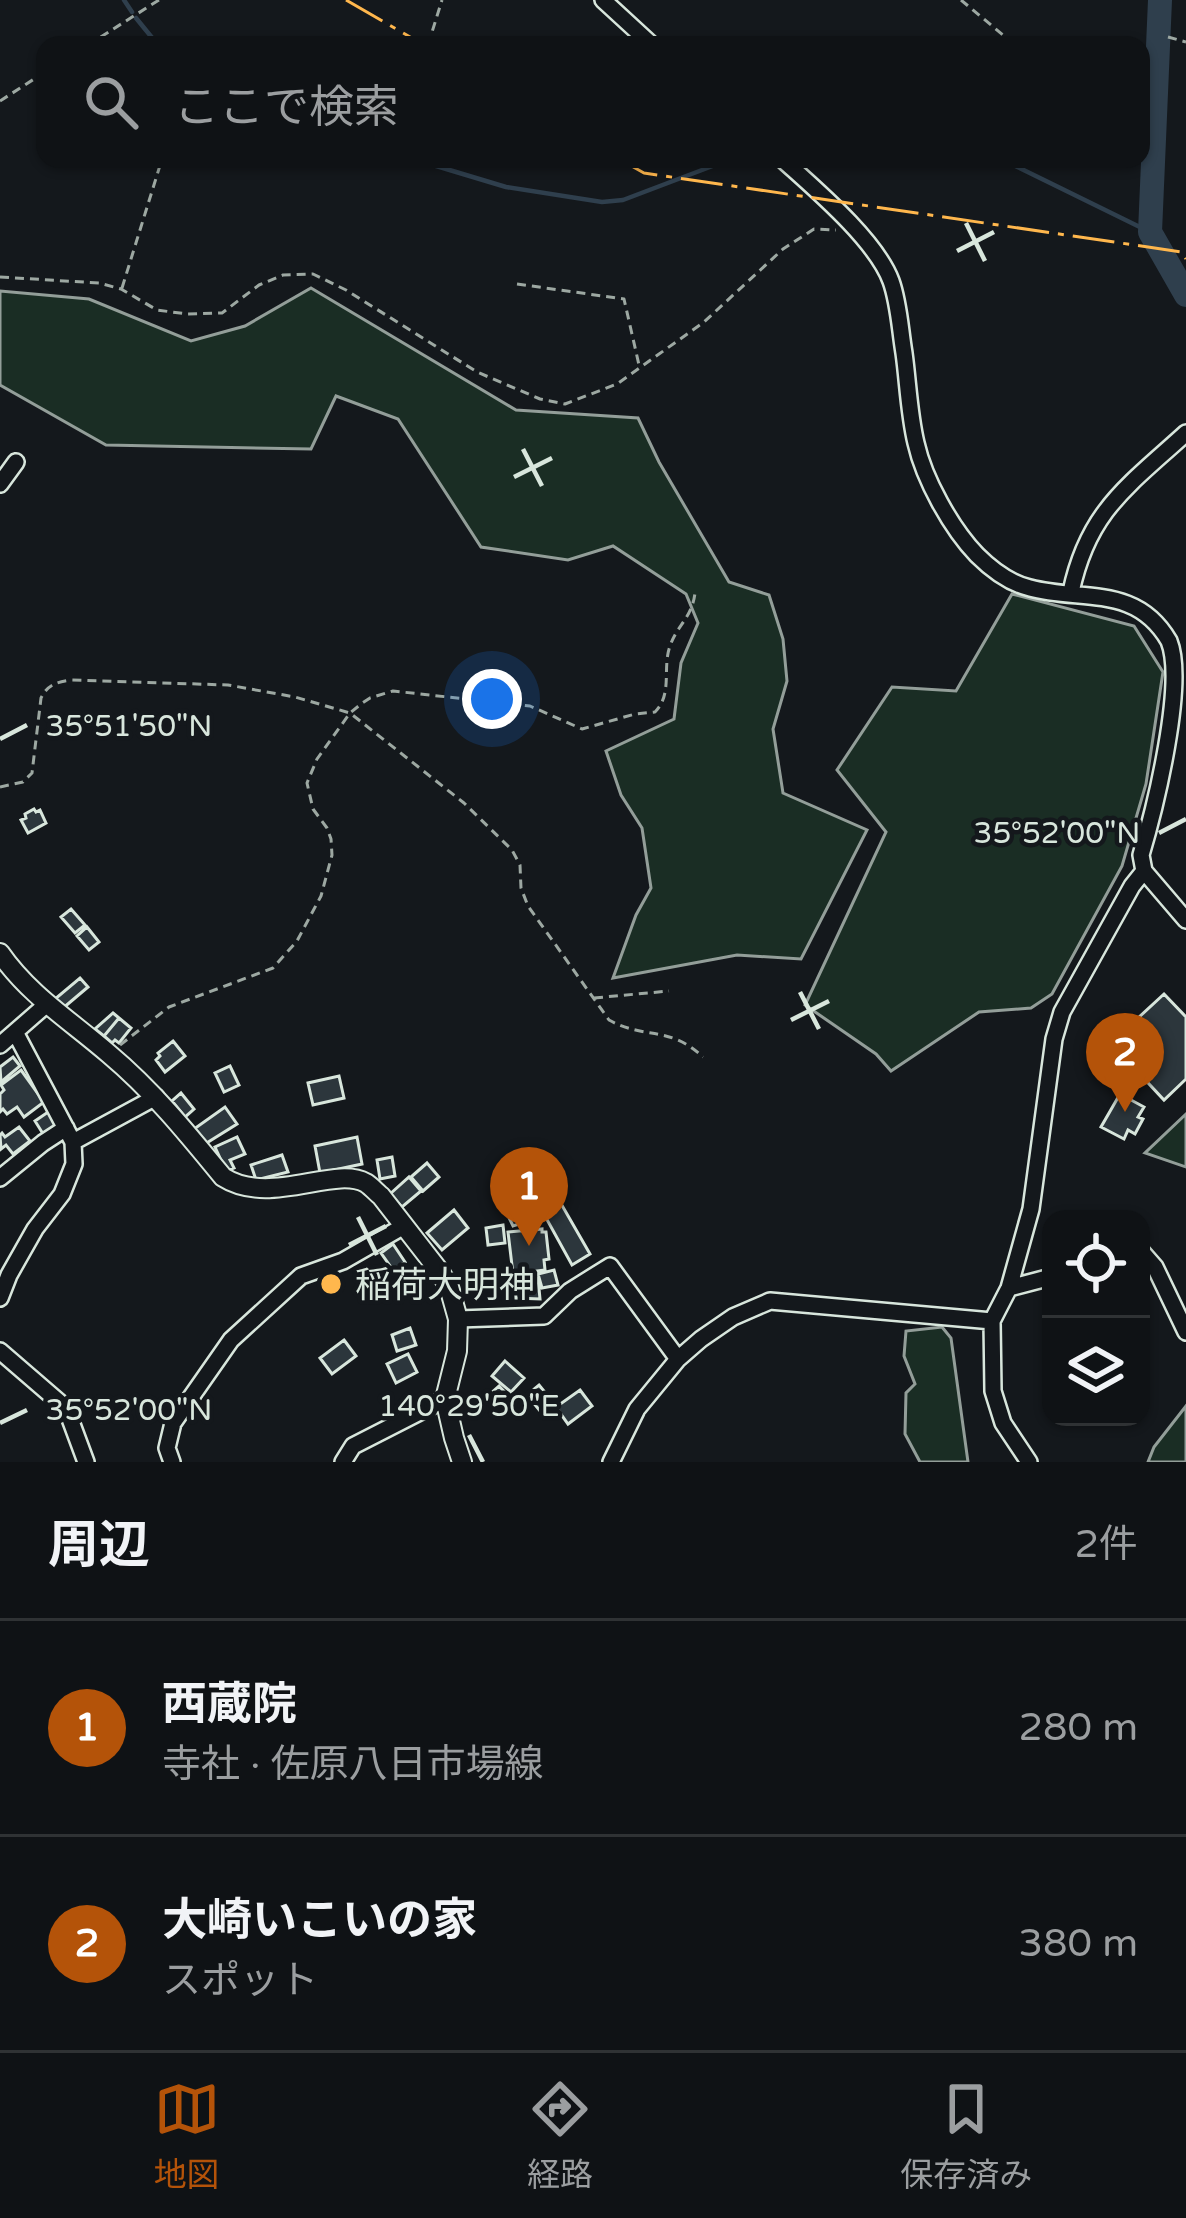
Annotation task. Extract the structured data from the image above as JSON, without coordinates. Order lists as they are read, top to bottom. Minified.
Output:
{"places":["稲荷大明神"],"page":{"search":"ここで検索","pins":["2","1"],"heading":["周辺","2件"],"list":[{"mark":"1","name":"西蔵院","note":"寺社 · 佐原八日市場線","value":"280 m"},{"mark":"2","name":"大崎いこいの家","note":"スポット","value":"380 m"}],"nav":["地図","経路","保存済み"]},"coordinates":["35°51'50\"N","35°52'00\"N","140°29'50\"E"]}
